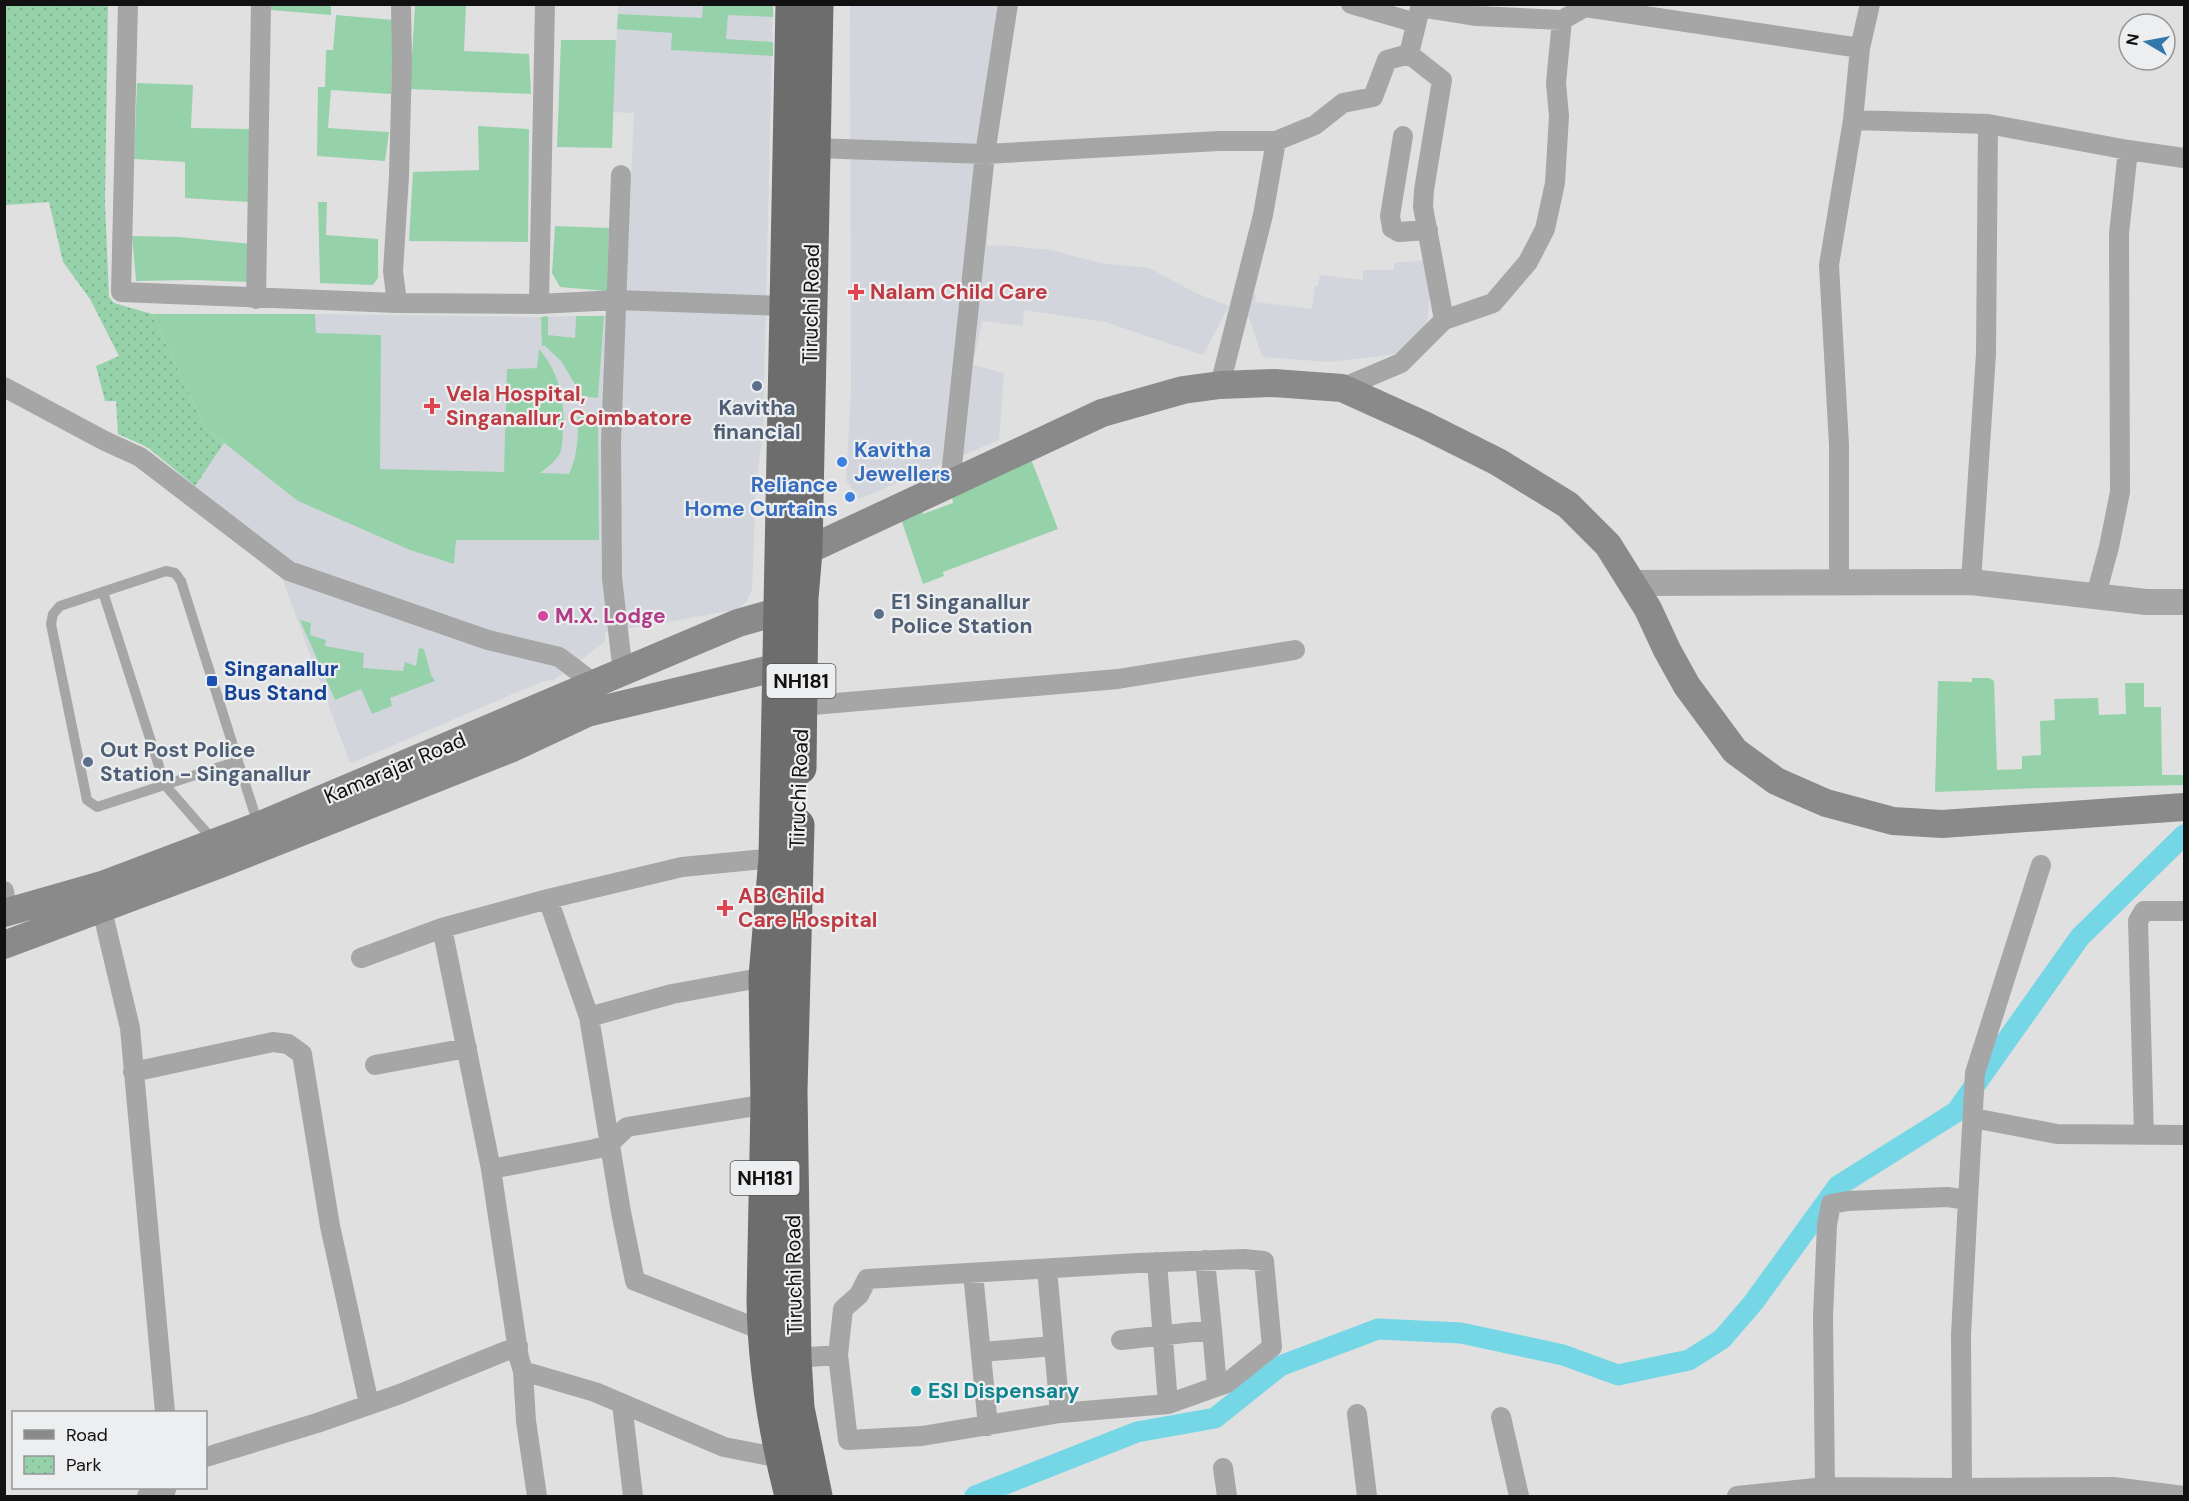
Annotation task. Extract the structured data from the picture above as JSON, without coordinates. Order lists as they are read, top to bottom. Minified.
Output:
{"streets":{"highway":["Tiruchi Road","NH181"],"main road":["Kamarajar Road"]},"crossings":[["Tiruchi Road","NH181"],["NH181","Kamarajar Road"]],"places":{"health":["Nalam Child Care","Vela Hospital, Singanallur, Coimbatore","AB Child Care Hospital"],"other":["Kavitha financial","Kavitha Jewellers","Reliance Home Curtains","E1 Singanallur Police Station","M.X. Lodge","Out Post Police Station - Singanallur","ESI Dispensary"],"transit":["Singanallur Bus Stand"]},"legend":["Road","Park"],"north":"left"}
